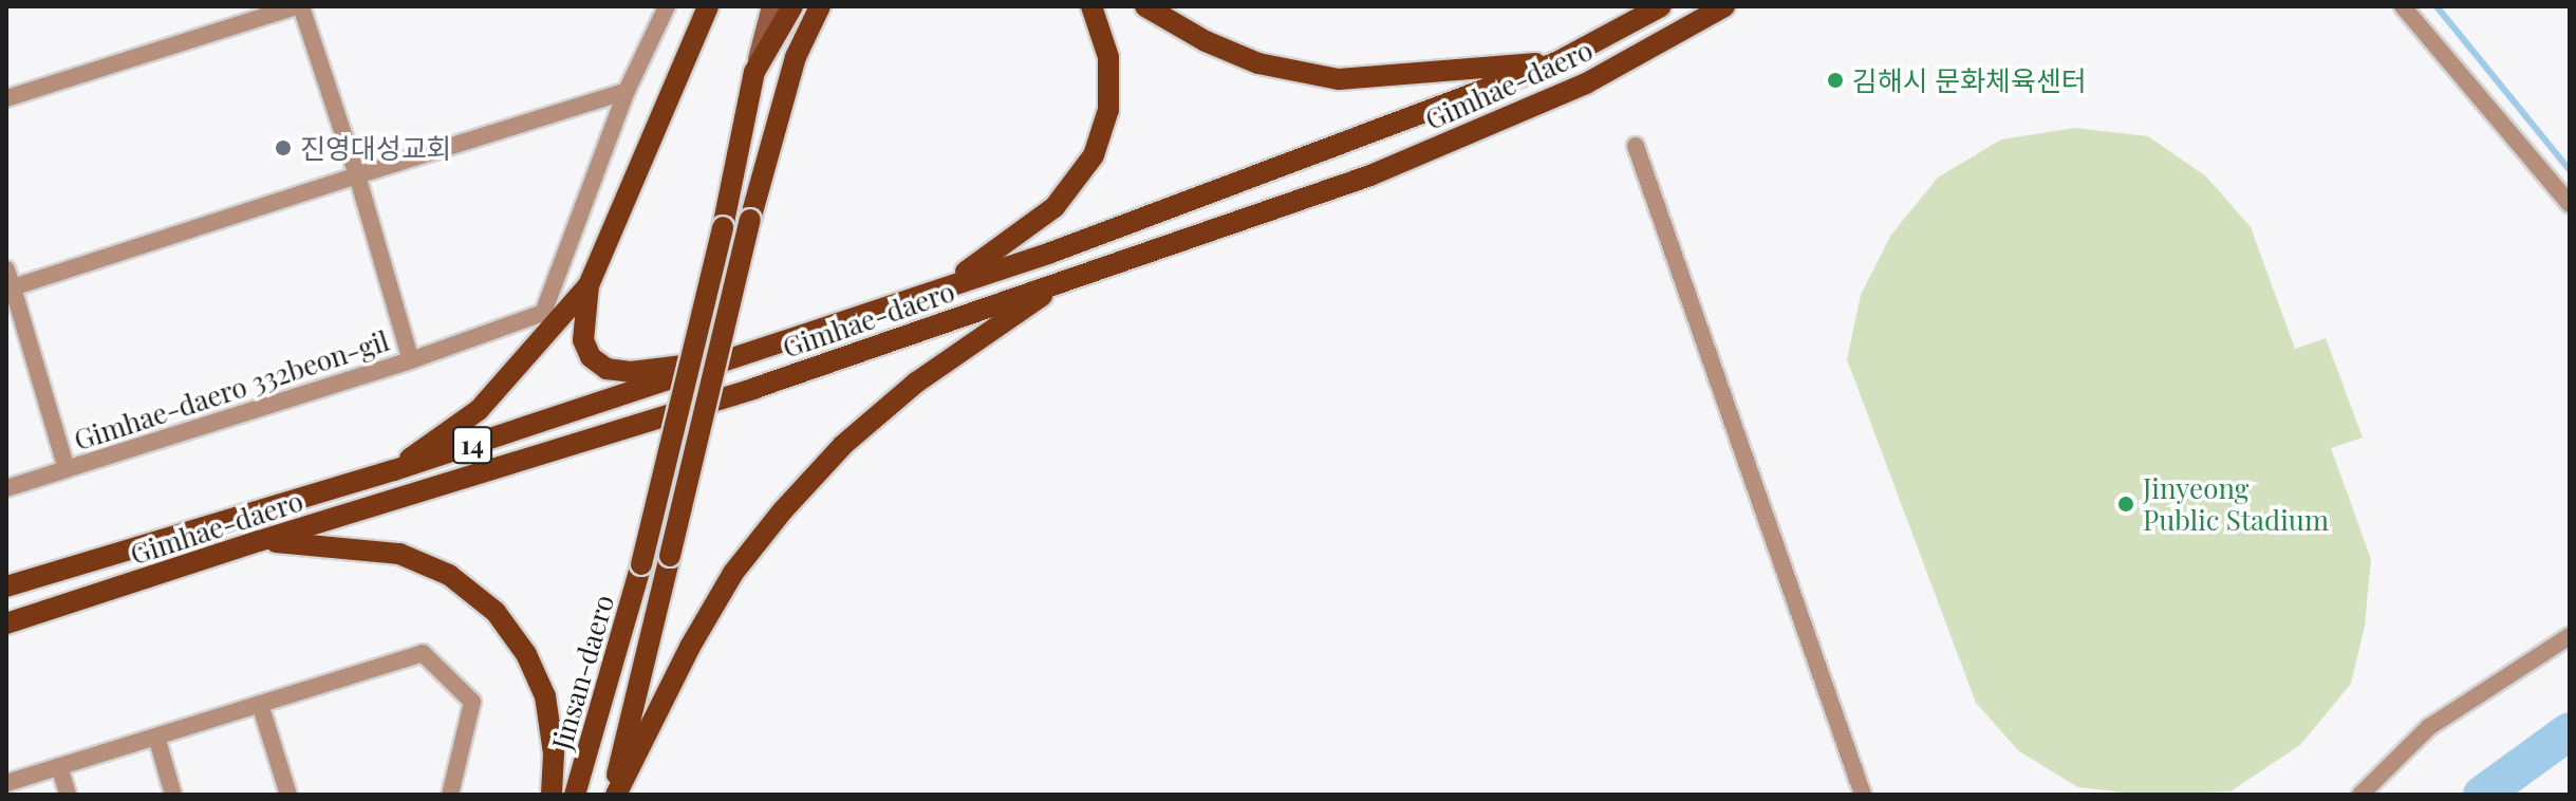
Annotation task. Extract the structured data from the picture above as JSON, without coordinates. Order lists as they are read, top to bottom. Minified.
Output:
{"streets":{"main road":["Gimhae-daero","14","Jinsan-daero"],"street":["Gimhae-daero 332beon-gil"]},"places":["김해시 문화체육센터","진영대성교회","Jinyeong Public Stadium"]}
